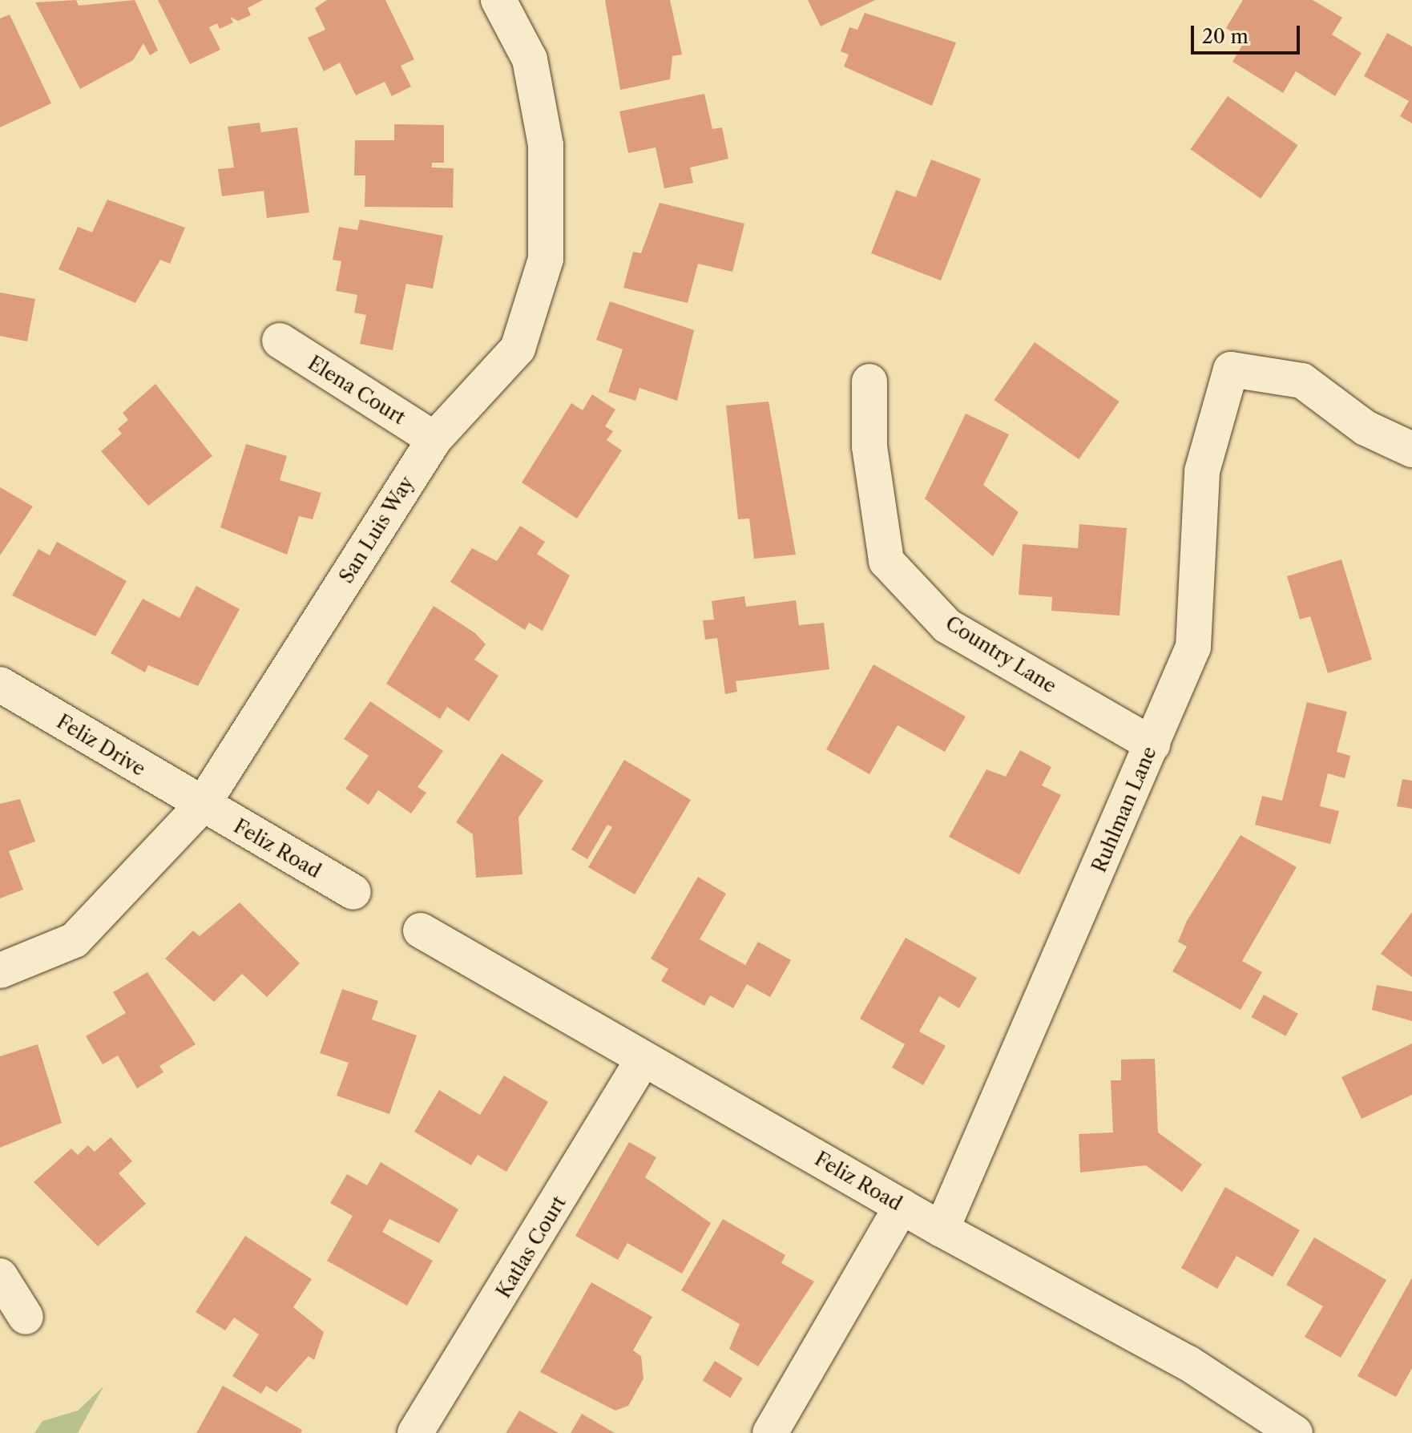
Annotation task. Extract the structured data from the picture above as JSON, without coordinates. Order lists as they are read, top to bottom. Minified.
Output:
{"streets":{"street":["Elena Court","San Luis Way","Country Lane","Feliz Drive","Ruhlman Lane","Feliz Road","Katlas Court"]},"crossings":[["Elena Court","San Luis Way"],["San Luis Way","Feliz Drive"],["San Luis Way","Feliz Road"],["Country Lane","Ruhlman Lane"],["Feliz Drive","Feliz Road"],["Ruhlman Lane","Feliz Road"],["Feliz Road","Katlas Court"]],"scale_bar":"20 m"}
